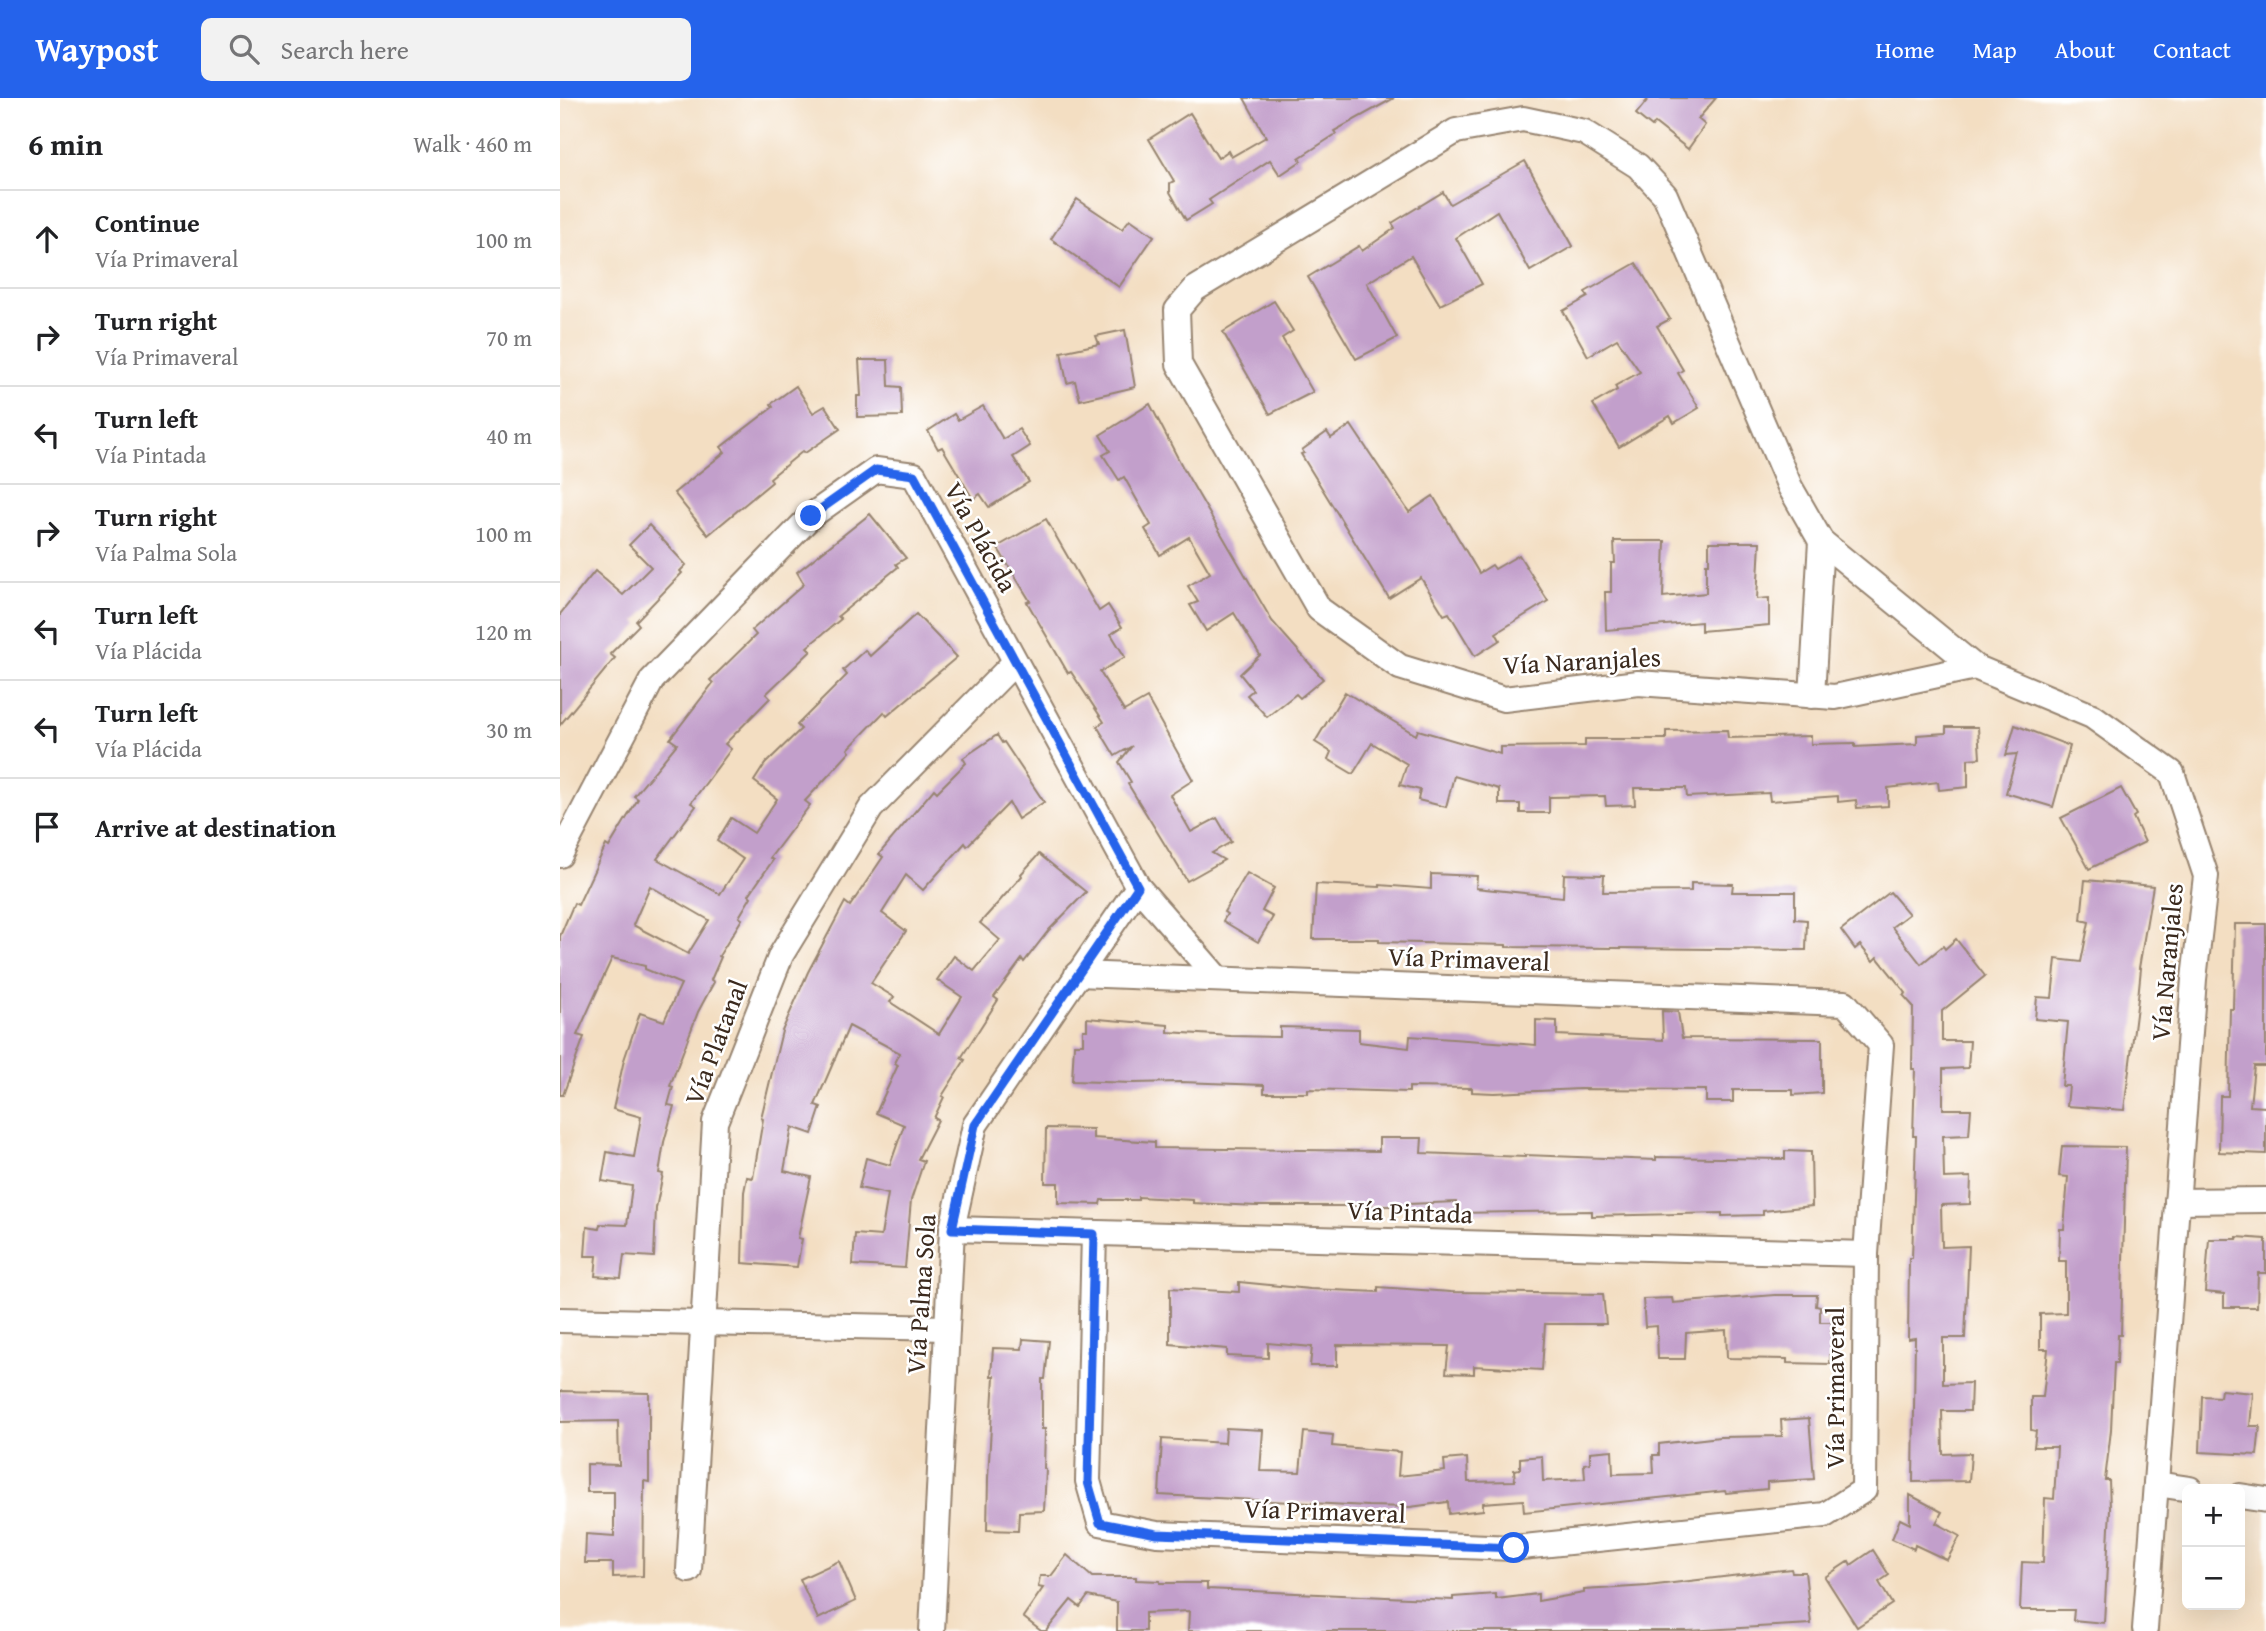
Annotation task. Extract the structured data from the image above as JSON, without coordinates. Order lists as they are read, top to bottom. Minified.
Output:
{"streets":{"street":["Vía Plácida","Vía Naranjales","Vía Primaveral","Vía Platanal","Vía Pintada","Vía Palma Sola"]},"crossings":[["Vía Plácida","Vía Primaveral"],["Vía Plácida","Vía Platanal"],["Vía Plácida","Vía Palma Sola"],["Vía Primaveral","Vía Pintada"],["Vía Primaveral","Vía Palma Sola"],["Vía Pintada","Vía Palma Sola"]],"page":{"header":"Waypost","search":"Search here","nav":["Home","Map","About","Contact"],"heading":["6 min","Walk · 460 m"],"list":[["Continue","Vía Primaveral","100 m"],["Turn right","Vía Primaveral","70 m"],["Turn left","Vía Pintada","40 m"],["Turn right","Vía Palma Sola","100 m"],["Turn left","Vía Plácida","120 m"],["Turn left","Vía Plácida","30 m"],"Arrive at destination"],"map_buttons":["+","−"]}}
